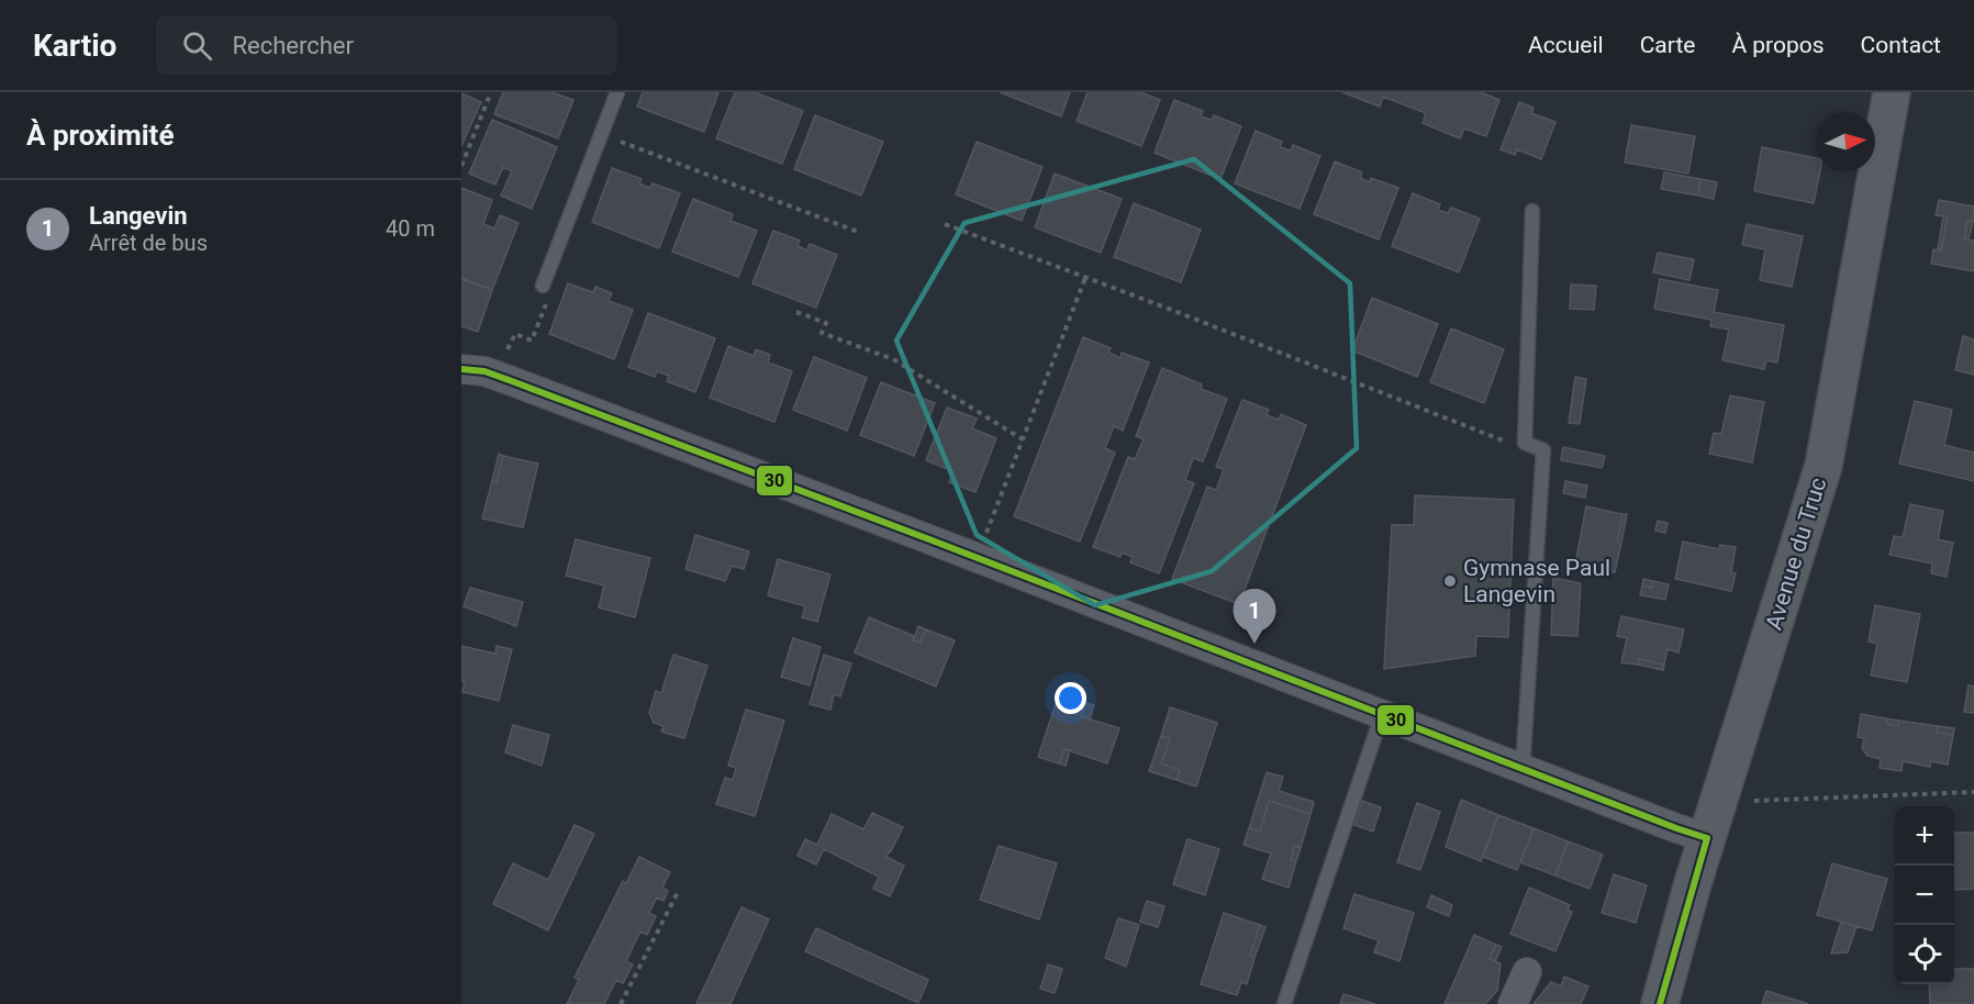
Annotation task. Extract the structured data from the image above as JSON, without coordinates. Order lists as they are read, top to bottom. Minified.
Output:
{"streets":{"street":["Avenue du Truc"]},"places":["Gymnase Paul Langevin"],"lines":["transit line 30"],"north":"right","page":{"header":"Kartio","search":"Rechercher","nav":["Accueil","Carte","À propos","Contact"],"heading":"À proximité","list":[{"mark":"1","name":"Langevin","note":"Arrêt de bus","value":"40 m"}],"pins":"1","map_buttons":["+","−"]}}
